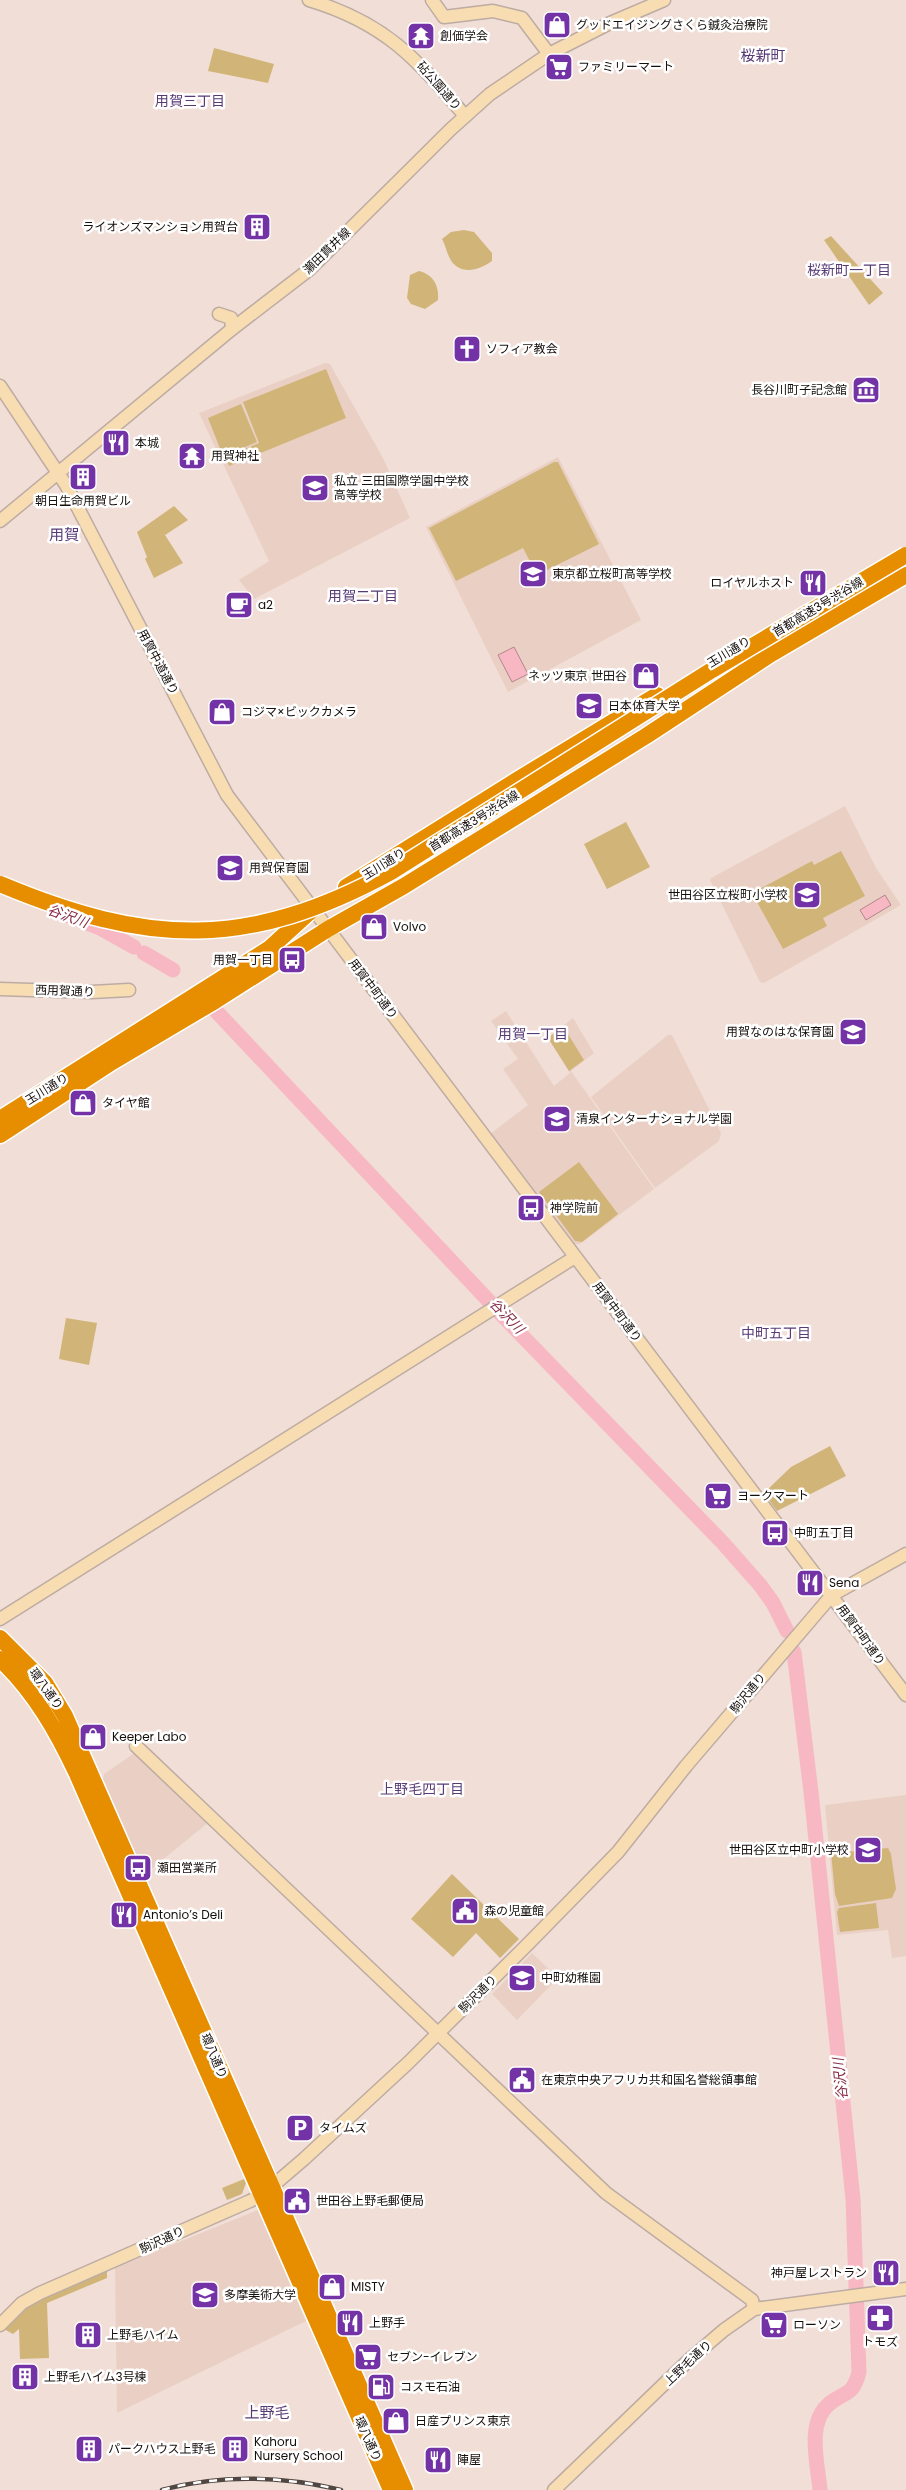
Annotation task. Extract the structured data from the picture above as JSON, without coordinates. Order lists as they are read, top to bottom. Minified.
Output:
{"streets":{"highway":["首都高速3号渋谷線","玉川通り","環八通り"],"street":["砧公園通り","瀬田貫井線","用賀中道通り","用賀中町通り","西用賀通り","駒沢通り","上野毛通り"]},"crossings":[["砧公園通り","瀬田貫井線"],["瀬田貫井線","用賀中道通り"],["玉川通り","用賀中道通り"],["玉川通り","用賀中町通り"],["用賀中道通り","用賀中町通り"],["用賀中町通り","駒沢通り"],["環八通り","駒沢通り"]],"districts":["桜新町","用賀三丁目","桜新町一丁目","用賀","用賀二丁目","用賀一丁目","中町五丁目","上野毛四丁目","上野毛"],"water":["谷沢川"],"places":{"shop":["グッドエイジングさくら鍼灸治療院","ネッツ東京 世田谷","コジマ×ビックカメラ","Volvo","タイヤ館","Keeper Labo","MISTY","日産プリンス東京"],"temple":["創価学会","用賀神社"],"supermarket":["ファミリーマート","ヨークマート","ローソン","セブン-イレブン"],"building":["ライオンズマンション用賀台","朝日生命用賀ビル","上野毛ハイム","上野毛ハイム3号棟","パークハウス上野毛","Kahoru Nursery School"],"church":["ソフィア教会"],"museum":["長谷川町子記念館"],"restaurant":["本城","ロイヤルホスト","Sena","Antonio’s Deli","神戸屋レストラン","上野手","陣屋"],"school or university":["私立 三田国際学園中学校 高等学校","東京都立桜町高等学校","日本体育大学","用賀保育園","世田谷区立桜町小学校","用賀なのはな保育園","清泉インターナショナル学園","世田谷区立中町小学校","中町幼稚園","多摩美術大学"],"cafe":["a2"],"bus stop":["用賀一丁目","神学院前","中町五丁目","瀬田営業所"],"public building":["森の児童館","在東京中央アフリカ共和国名誉総領事館","世田谷上野毛郵便局"],"parking":["タイムズ"],"pharmacy":["トモズ"],"fuel station":["コスモ石油"]}}
